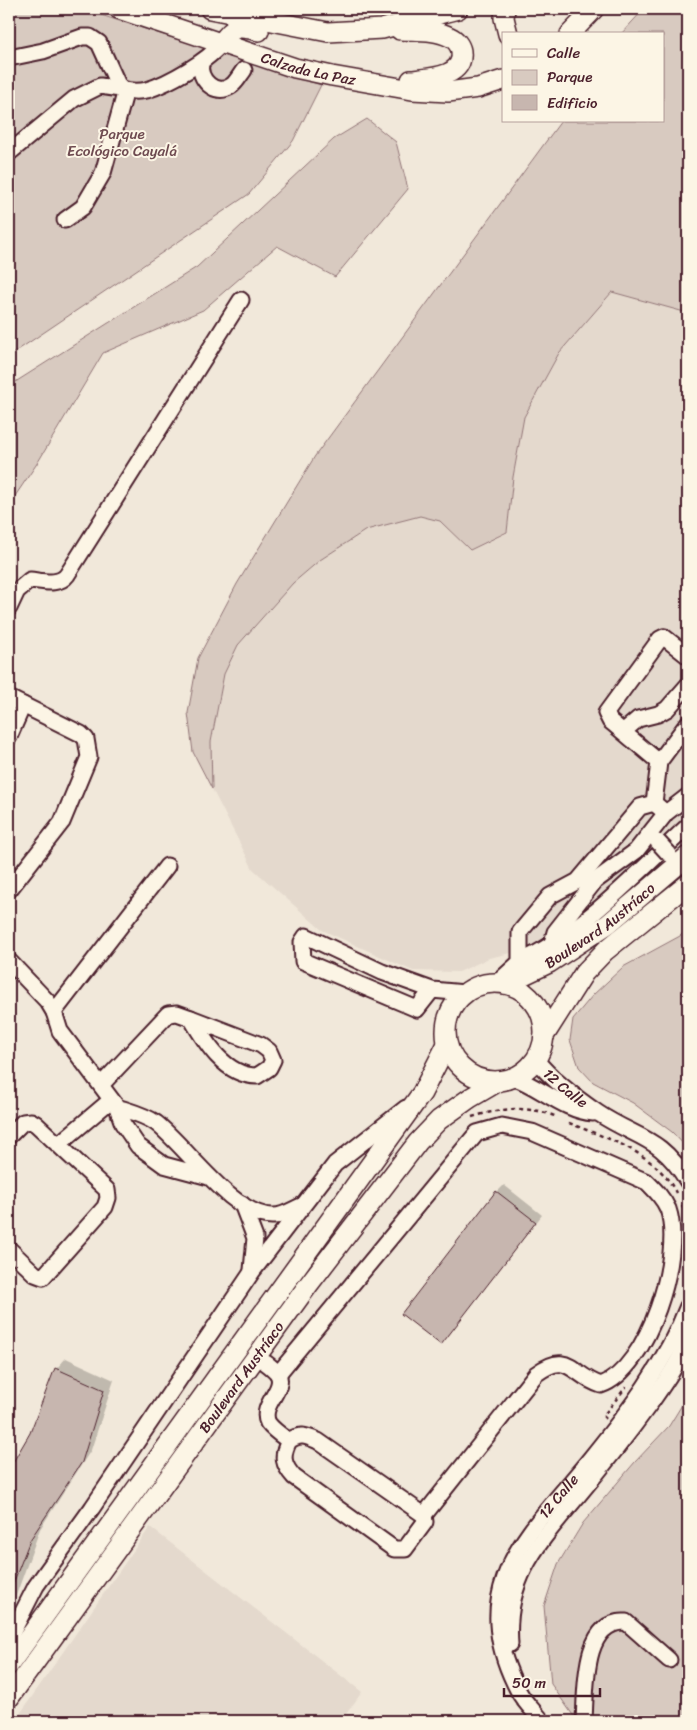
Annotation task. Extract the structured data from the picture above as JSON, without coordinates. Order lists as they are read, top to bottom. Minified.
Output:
{"streets":{"main road":["Calzada La Paz","Boulevard Austríaco"],"street":["12 Calle"]},"crossings":[["Boulevard Austríaco","12 Calle"]],"parks":["Parque Ecológico Cayalá"],"legend":["Calle","Parque","Edificio"],"scale_bar":"50 m"}
